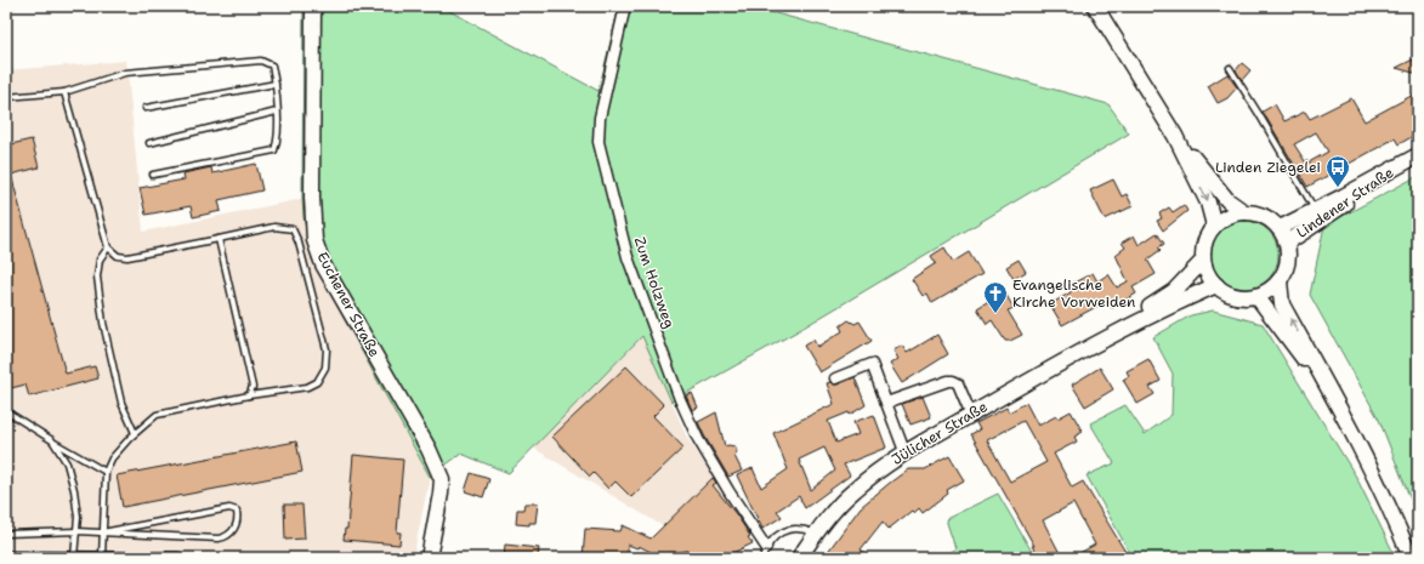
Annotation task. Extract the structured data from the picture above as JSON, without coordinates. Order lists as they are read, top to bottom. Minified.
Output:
{"streets":{"main road":["Lindener Straße","Euchener Straße","Jülicher Straße"],"street":["Zum Holzweg"]},"places":{"bus stop":["Linden Ziegelei"],"church":["Evangelische Kirche Vorweiden"]}}
